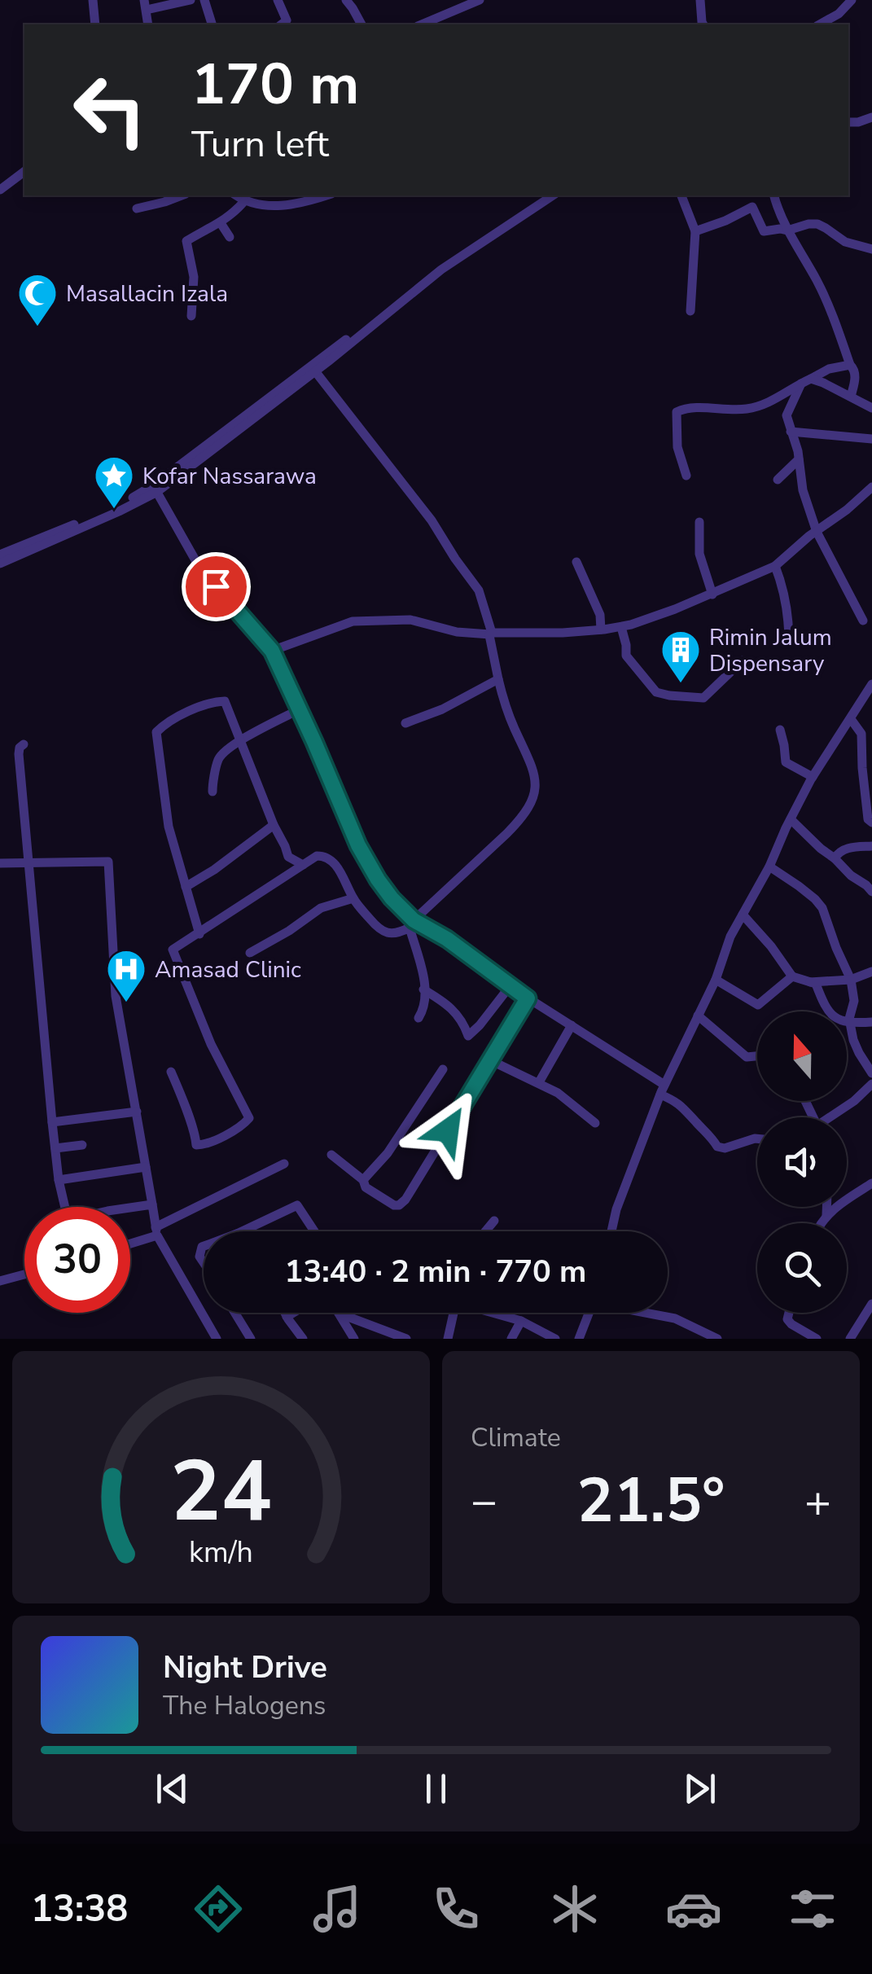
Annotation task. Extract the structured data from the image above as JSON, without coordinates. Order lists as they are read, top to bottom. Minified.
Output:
{"places":{"mosque":["Masallacin Izala"],"place":["Kofar Nassarawa"],"building":["Rimin Jalum Dispensary"],"hospital":["Amasad Clinic"]},"north":"top","page":{"turn":["170 m","Turn left"],"limit":"30","trip":"13:40 · 2 min · 770 m","tile":"Climate","heat":["−","21.5°","+"],"song":["Night Drive","The Halogens"],"tabs":"13:38","gauge":["24","km/h"]}}
